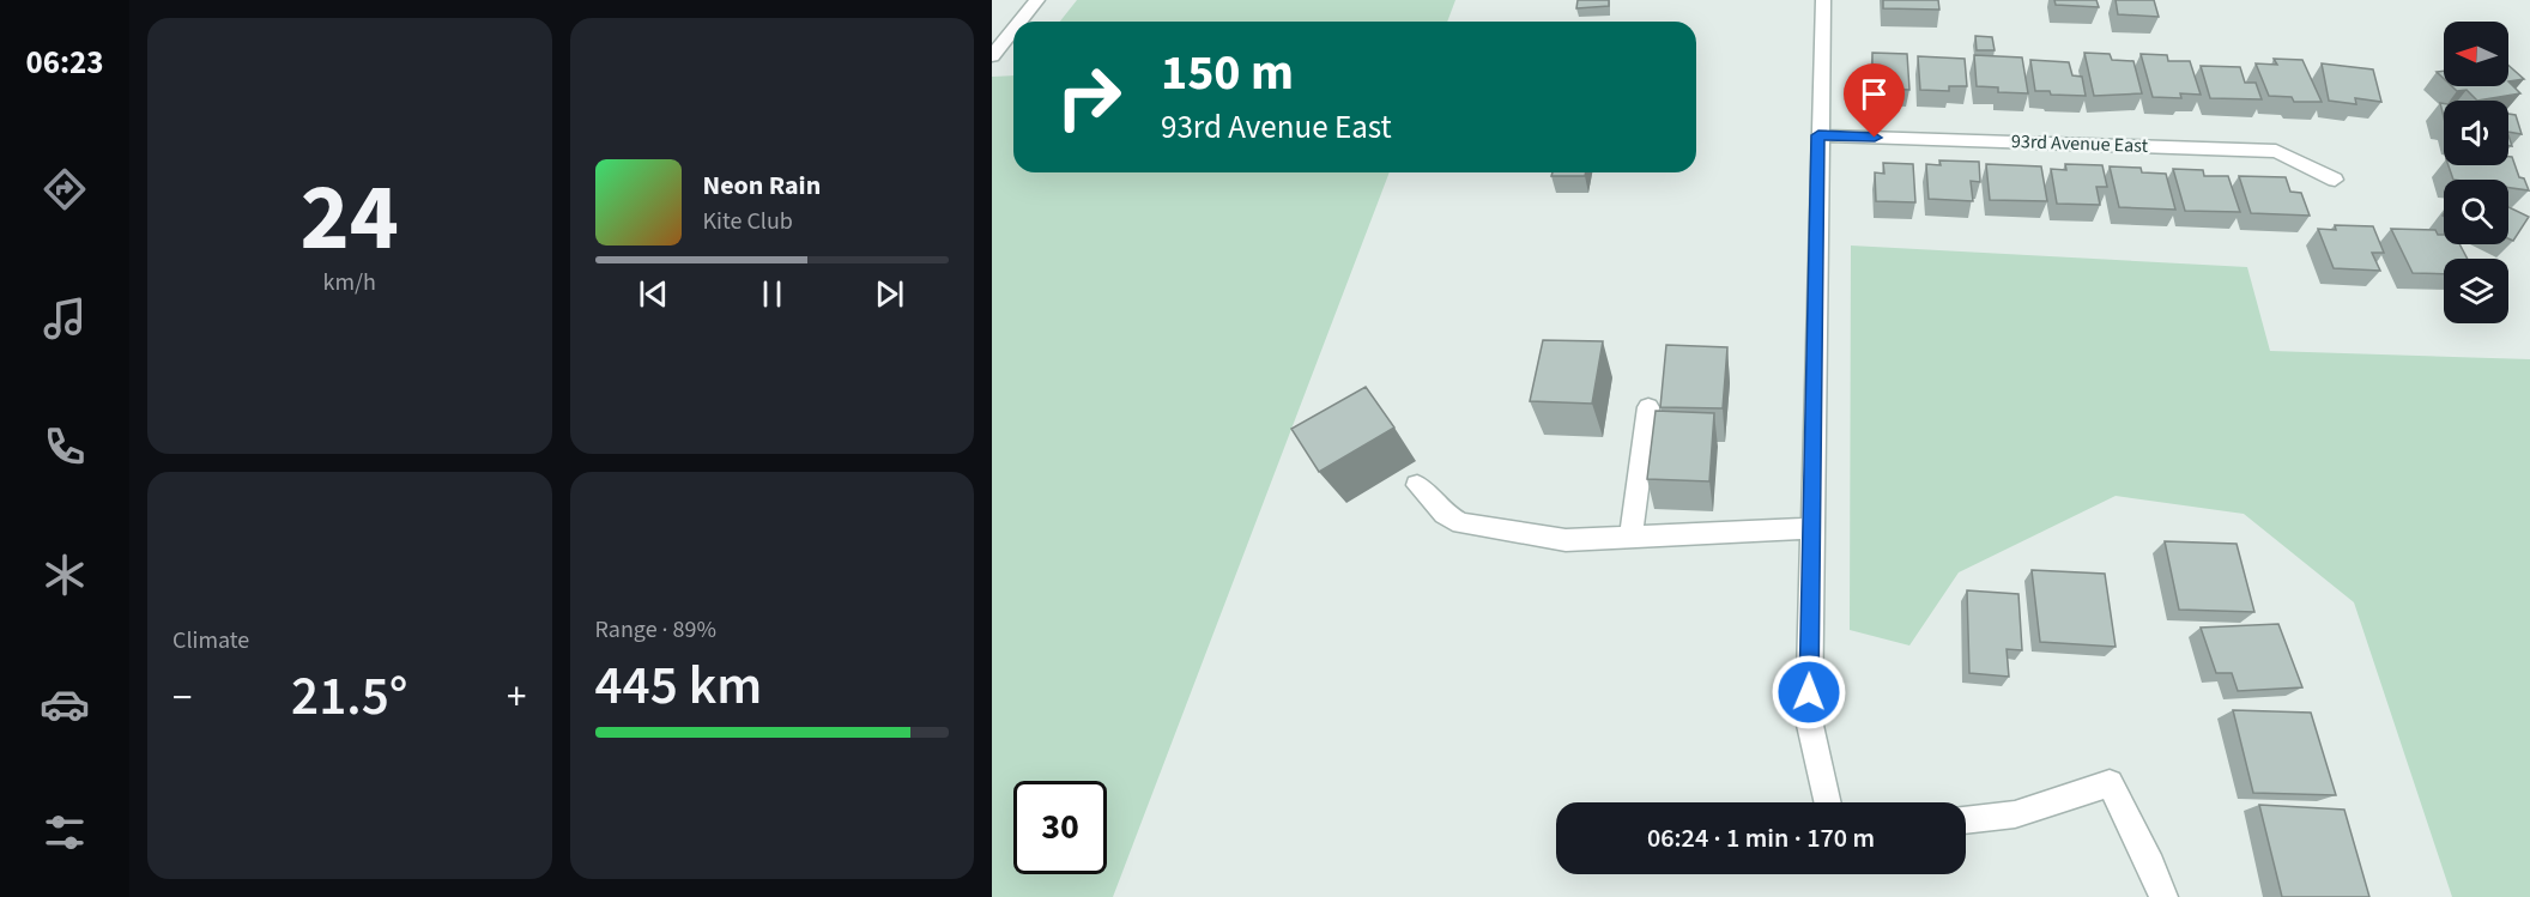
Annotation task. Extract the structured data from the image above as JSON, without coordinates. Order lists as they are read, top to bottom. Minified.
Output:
{"streets":{"street":["93rd Avenue East"]},"north":"left","page":{"tabs":"06:23","tile":[["24","km/h"],"Climate",["Range · 89%","445 km"]],"turn":["150 m","93rd Avenue East"],"song":["Neon Rain","Kite Club"],"heat":["−","21.5°","+"],"limit":"30","trip":"06:24 · 1 min · 170 m"}}
